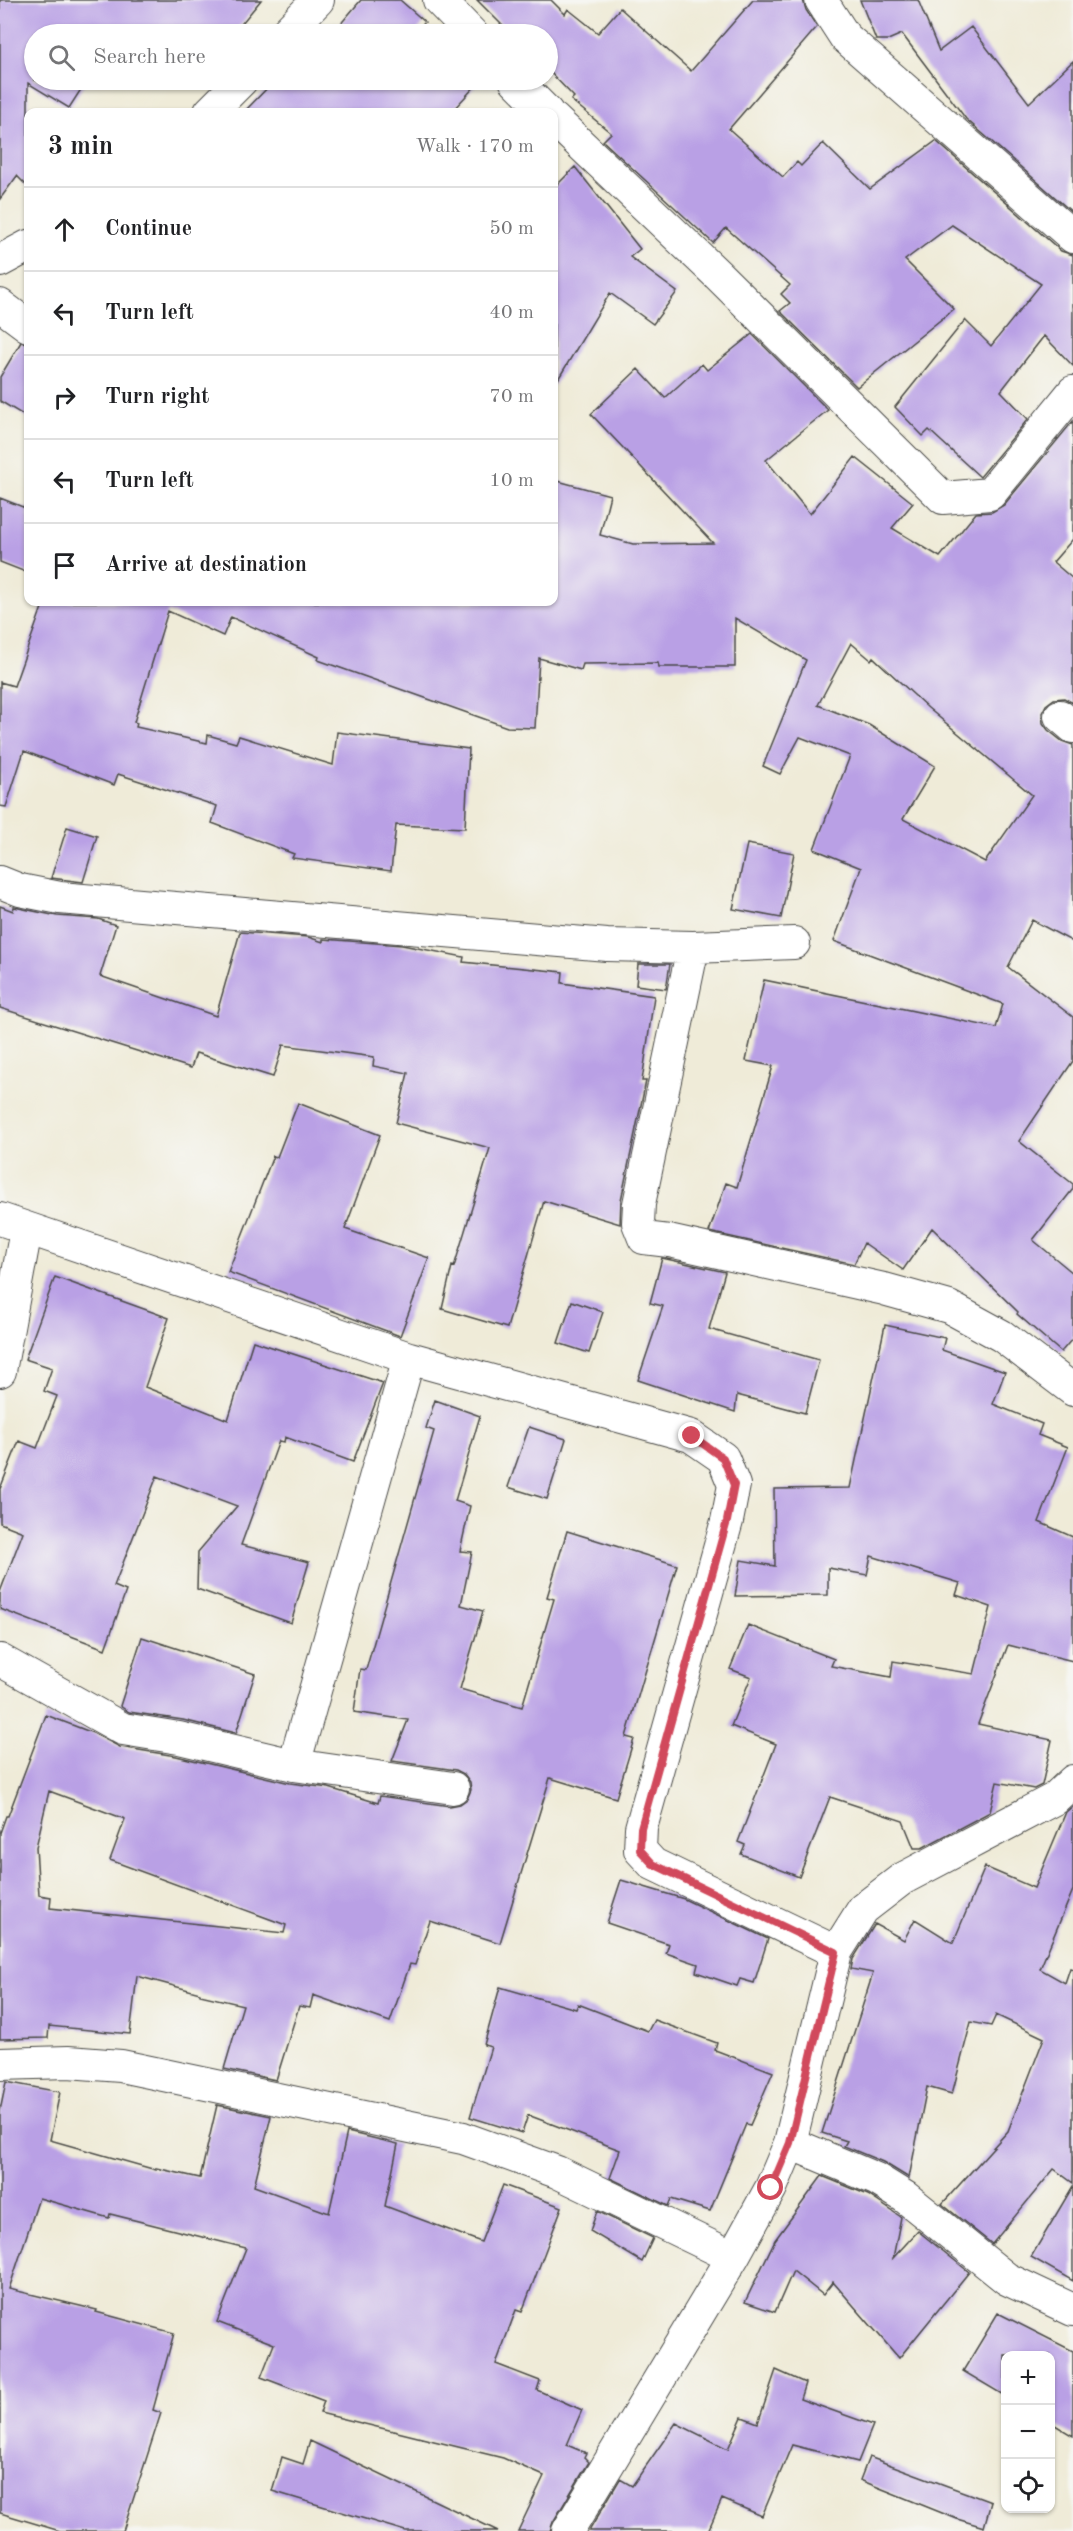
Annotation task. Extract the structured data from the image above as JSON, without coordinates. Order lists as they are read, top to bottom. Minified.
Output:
{"page":{"search":"Search here","heading":["3 min","Walk · 170 m"],"list":[["Continue","50 m"],["Turn left","40 m"],["Turn right","70 m"],["Turn left","10 m"],"Arrive at destination"],"map_buttons":["+","−"]}}
